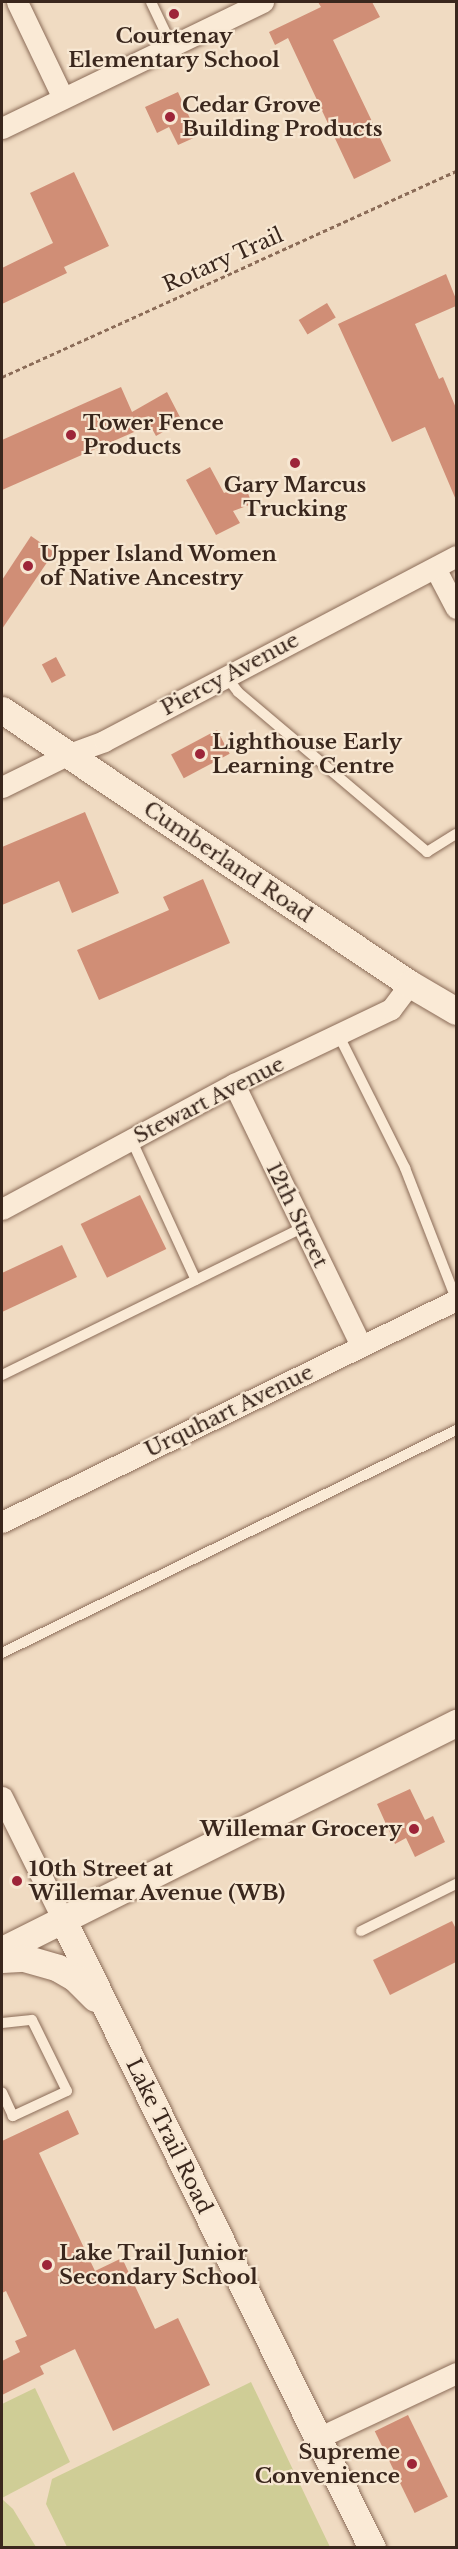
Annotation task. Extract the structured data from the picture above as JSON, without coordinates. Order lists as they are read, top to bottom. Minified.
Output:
{"streets":{"street":["Piercy Avenue","Cumberland Road","Stewart Avenue","12th Street","Urquhart Avenue","Lake Trail Road"],"path":["Rotary Trail"]},"crossings":[["Piercy Avenue","Cumberland Road"],["Cumberland Road","Stewart Avenue"],["Stewart Avenue","12th Street"],["12th Street","Urquhart Avenue"]],"places":["Courtenay Elementary School","Cedar Grove Building Products","Tower Fence Products","Gary Marcus Trucking","Upper Island Women of Native Ancestry","Lighthouse Early Learning Centre","Willemar Grocery","10th Street at Willemar Avenue (WB)","Lake Trail Junior Secondary School","Supreme Convenience"]}
